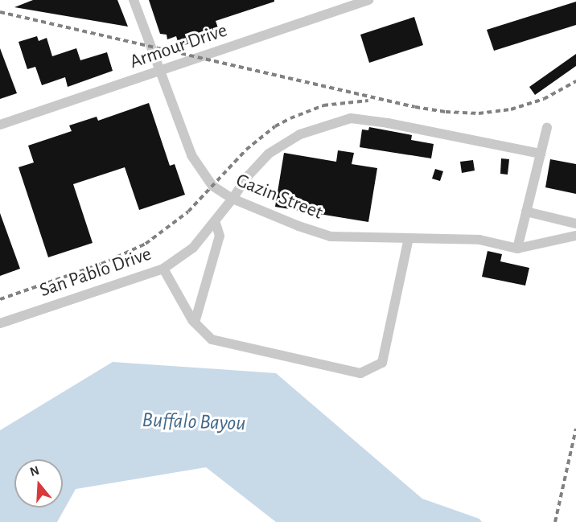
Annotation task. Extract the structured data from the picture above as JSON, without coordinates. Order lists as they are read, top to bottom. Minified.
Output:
{"streets":{"street":["Armour Drive","Gazin Street","San Pablo Drive"]},"crossings":[["Armour Drive","Gazin Street"],["Gazin Street","San Pablo Drive"]],"water":["Buffalo Bayou"],"north":"top"}
